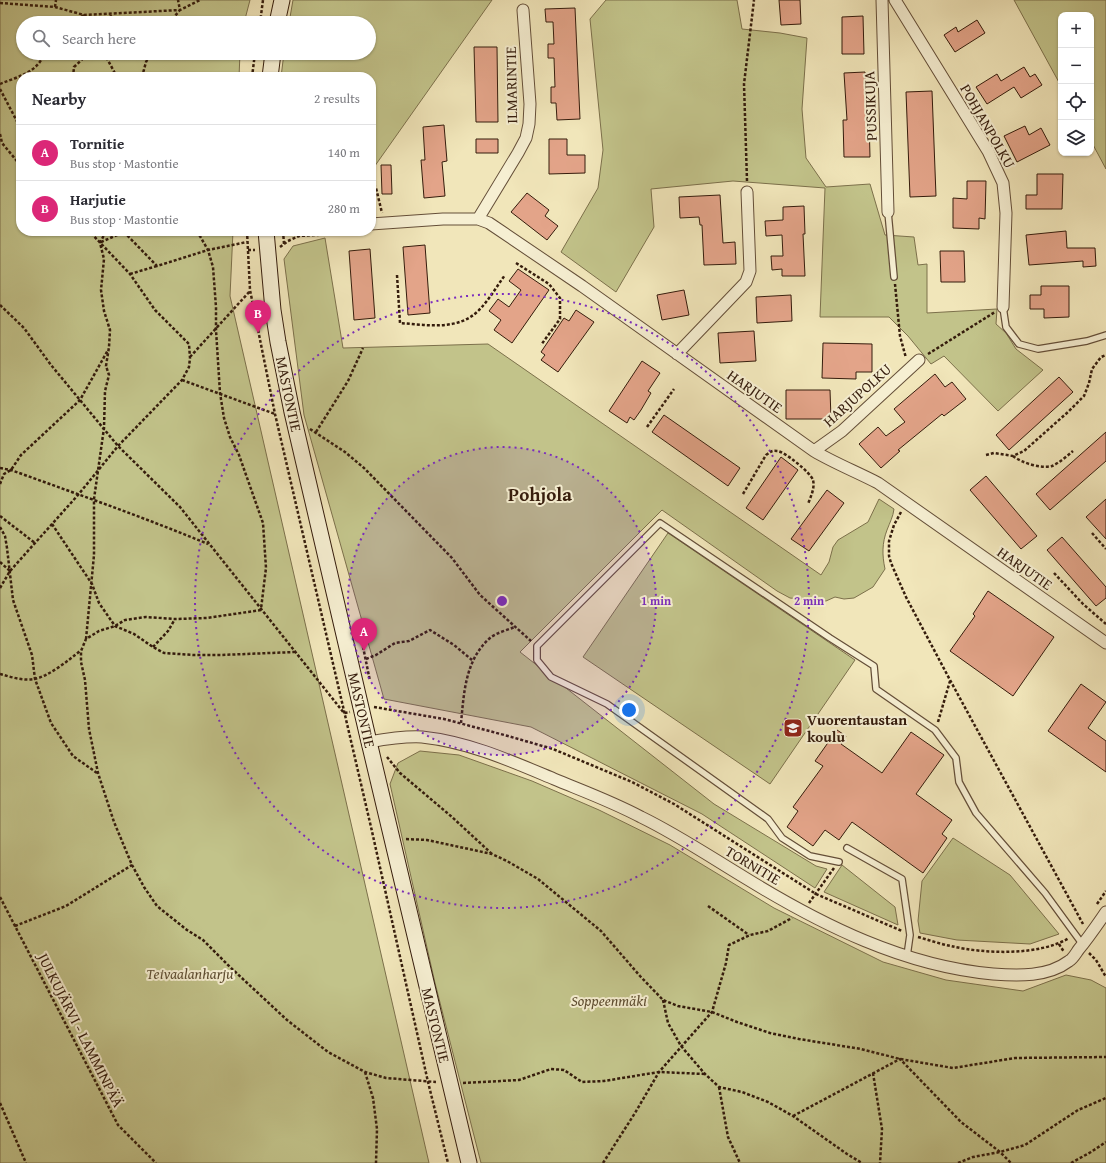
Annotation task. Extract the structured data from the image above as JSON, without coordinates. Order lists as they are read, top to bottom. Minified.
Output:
{"streets":{"main road":["MASTONTIE"],"street":["ILMARINTIE","PUSSIKUJA","POHJANPOLKU","HARJUTIE","HARJUPOLKU","TORNITIE"],"path":["JULKUJÄRVI - LAMMINPÄÄ"]},"crossings":[["ILMARINTIE","HARJUTIE"],["HARJUTIE","HARJUPOLKU"],["MASTONTIE","TORNITIE"]],"districts":["Pohjola"],"parks":["Teivaalanharju","Soppeenmäki"],"places":{"school or university":["Vuorentaustan koulu"]},"page":{"map_buttons":["+","−"],"search":"Search here","heading":["Nearby","2 results"],"list":[{"mark":"A","name":"Tornitie","note":"Bus stop · Mastontie","value":"140 m"},{"mark":"B","name":"Harjutie","note":"Bus stop · Mastontie","value":"280 m"}],"pins":["B","A"]},"rings":["1 min","2 min"]}
